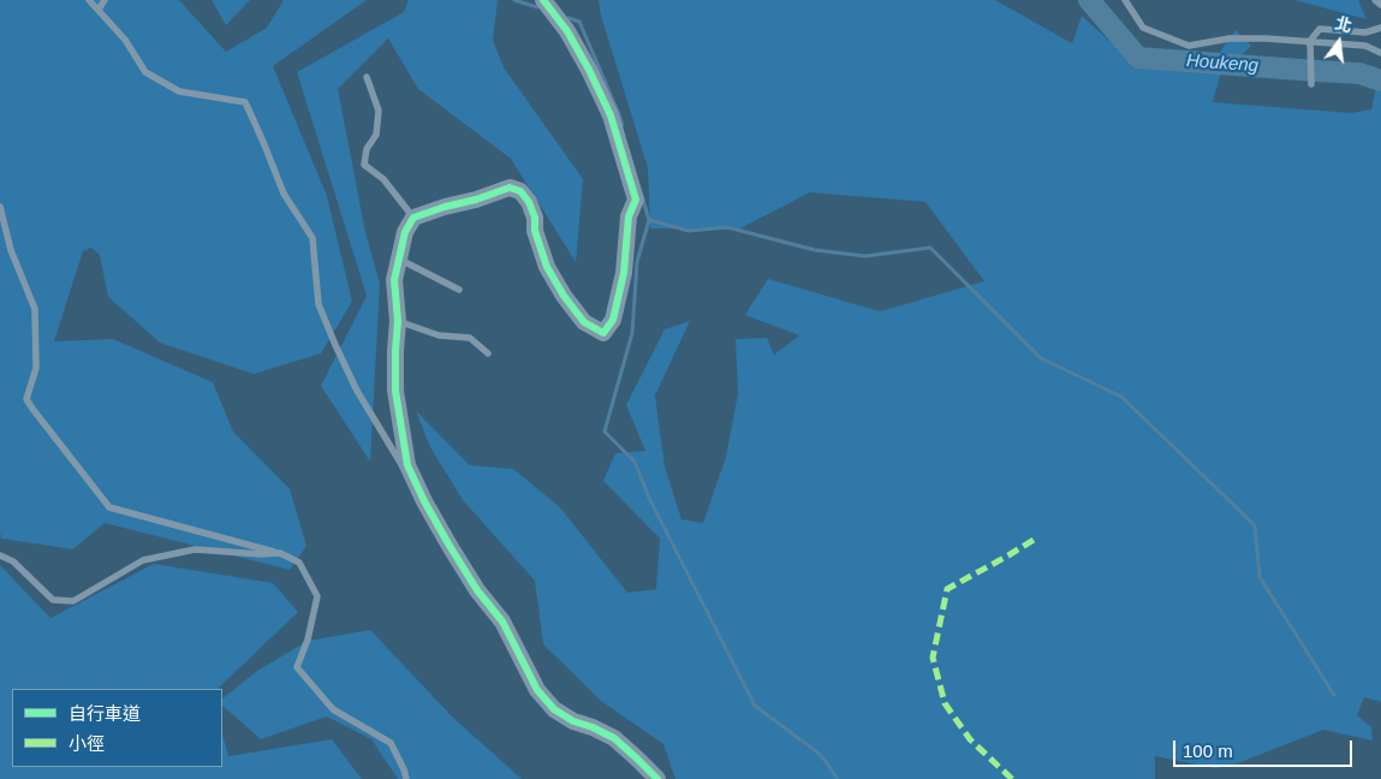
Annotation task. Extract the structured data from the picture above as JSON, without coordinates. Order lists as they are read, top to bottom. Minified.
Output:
{"water":["Houkeng"],"legend":["自行車道","小徑"],"scale_bar":"100 m","north":"top"}
